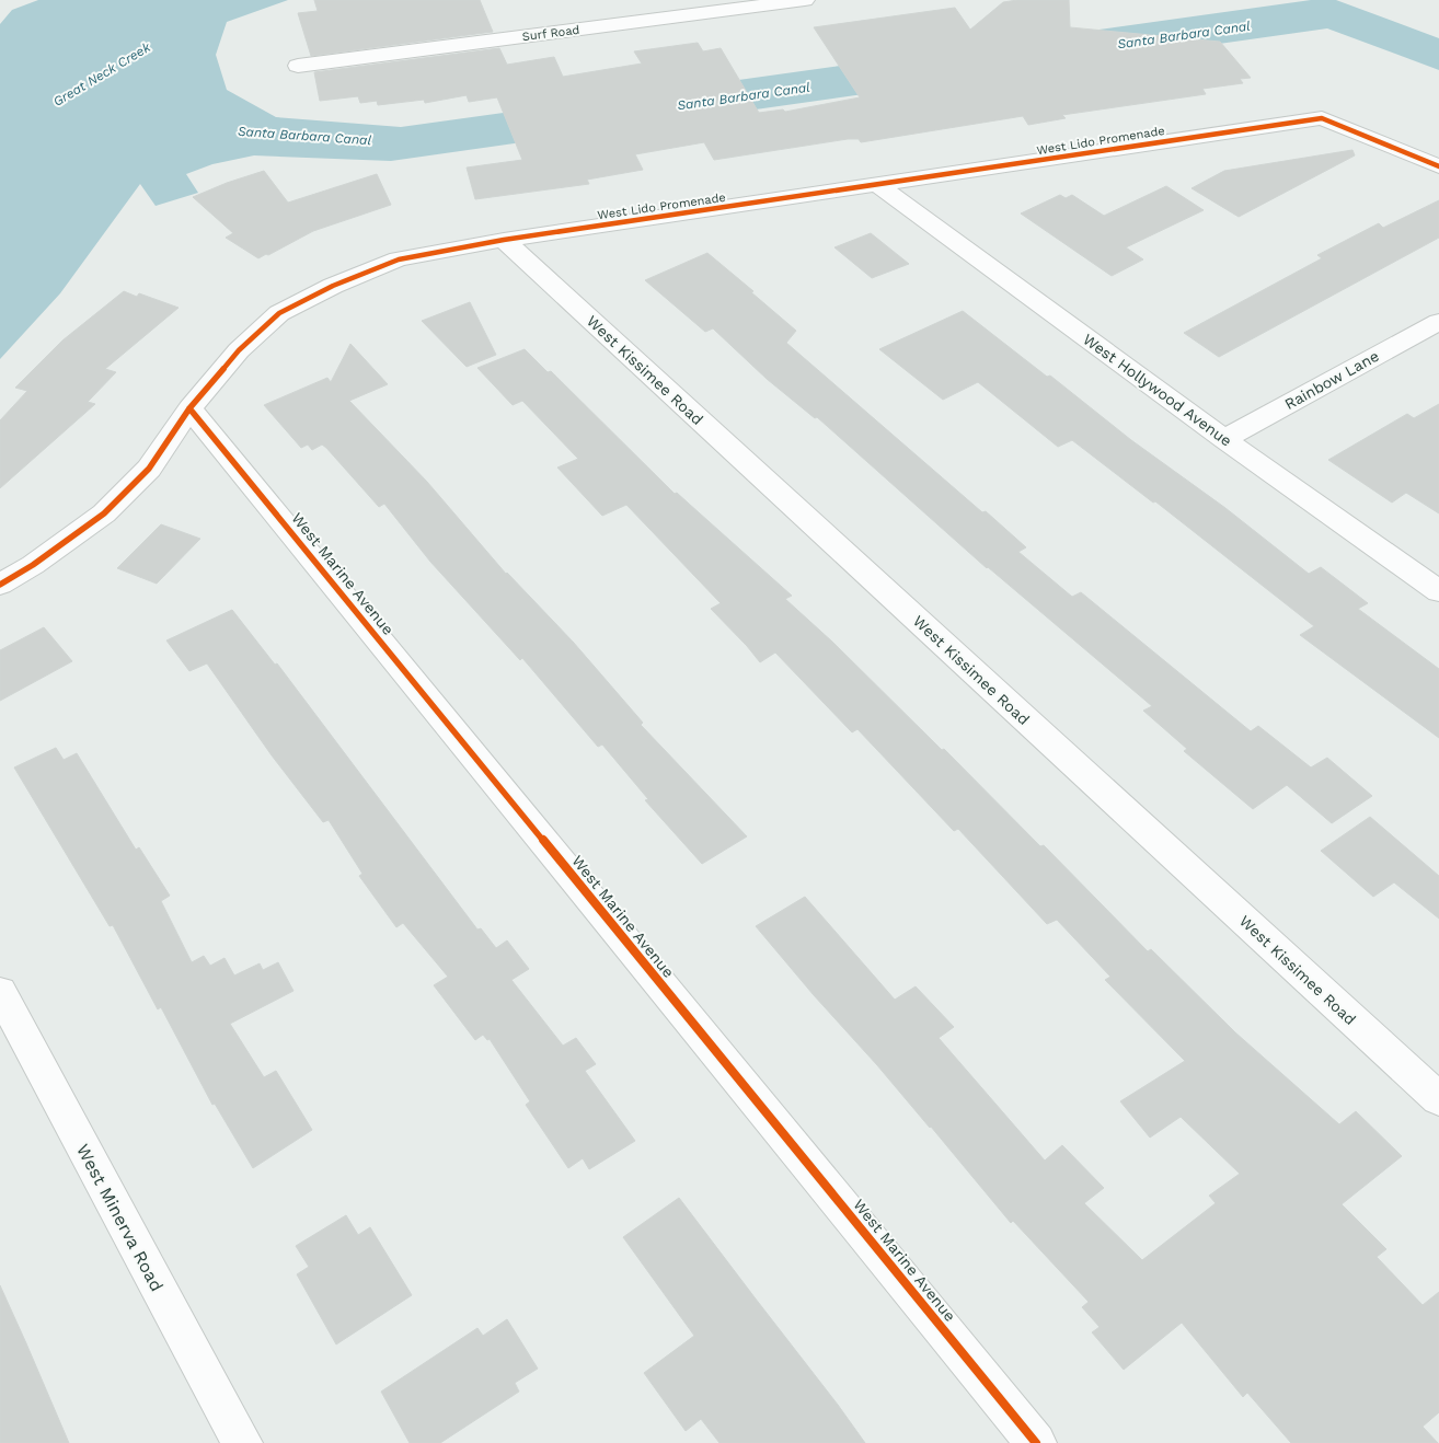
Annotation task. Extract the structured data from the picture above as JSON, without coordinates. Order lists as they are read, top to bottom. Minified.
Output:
{"streets":{"street":["Surf Road","West Lido Promenade","West Kissimee Road","Rainbow Lane","West Hollywood Avenue","West Marine Avenue","West Minerva Road"]},"crossings":[["West Lido Promenade","West Kissimee Road"],["West Lido Promenade","West Hollywood Avenue"],["West Lido Promenade","West Marine Avenue"],["Rainbow Lane","West Hollywood Avenue"]],"water":["Santa Barbara Canal","Great Neck Creek"]}
